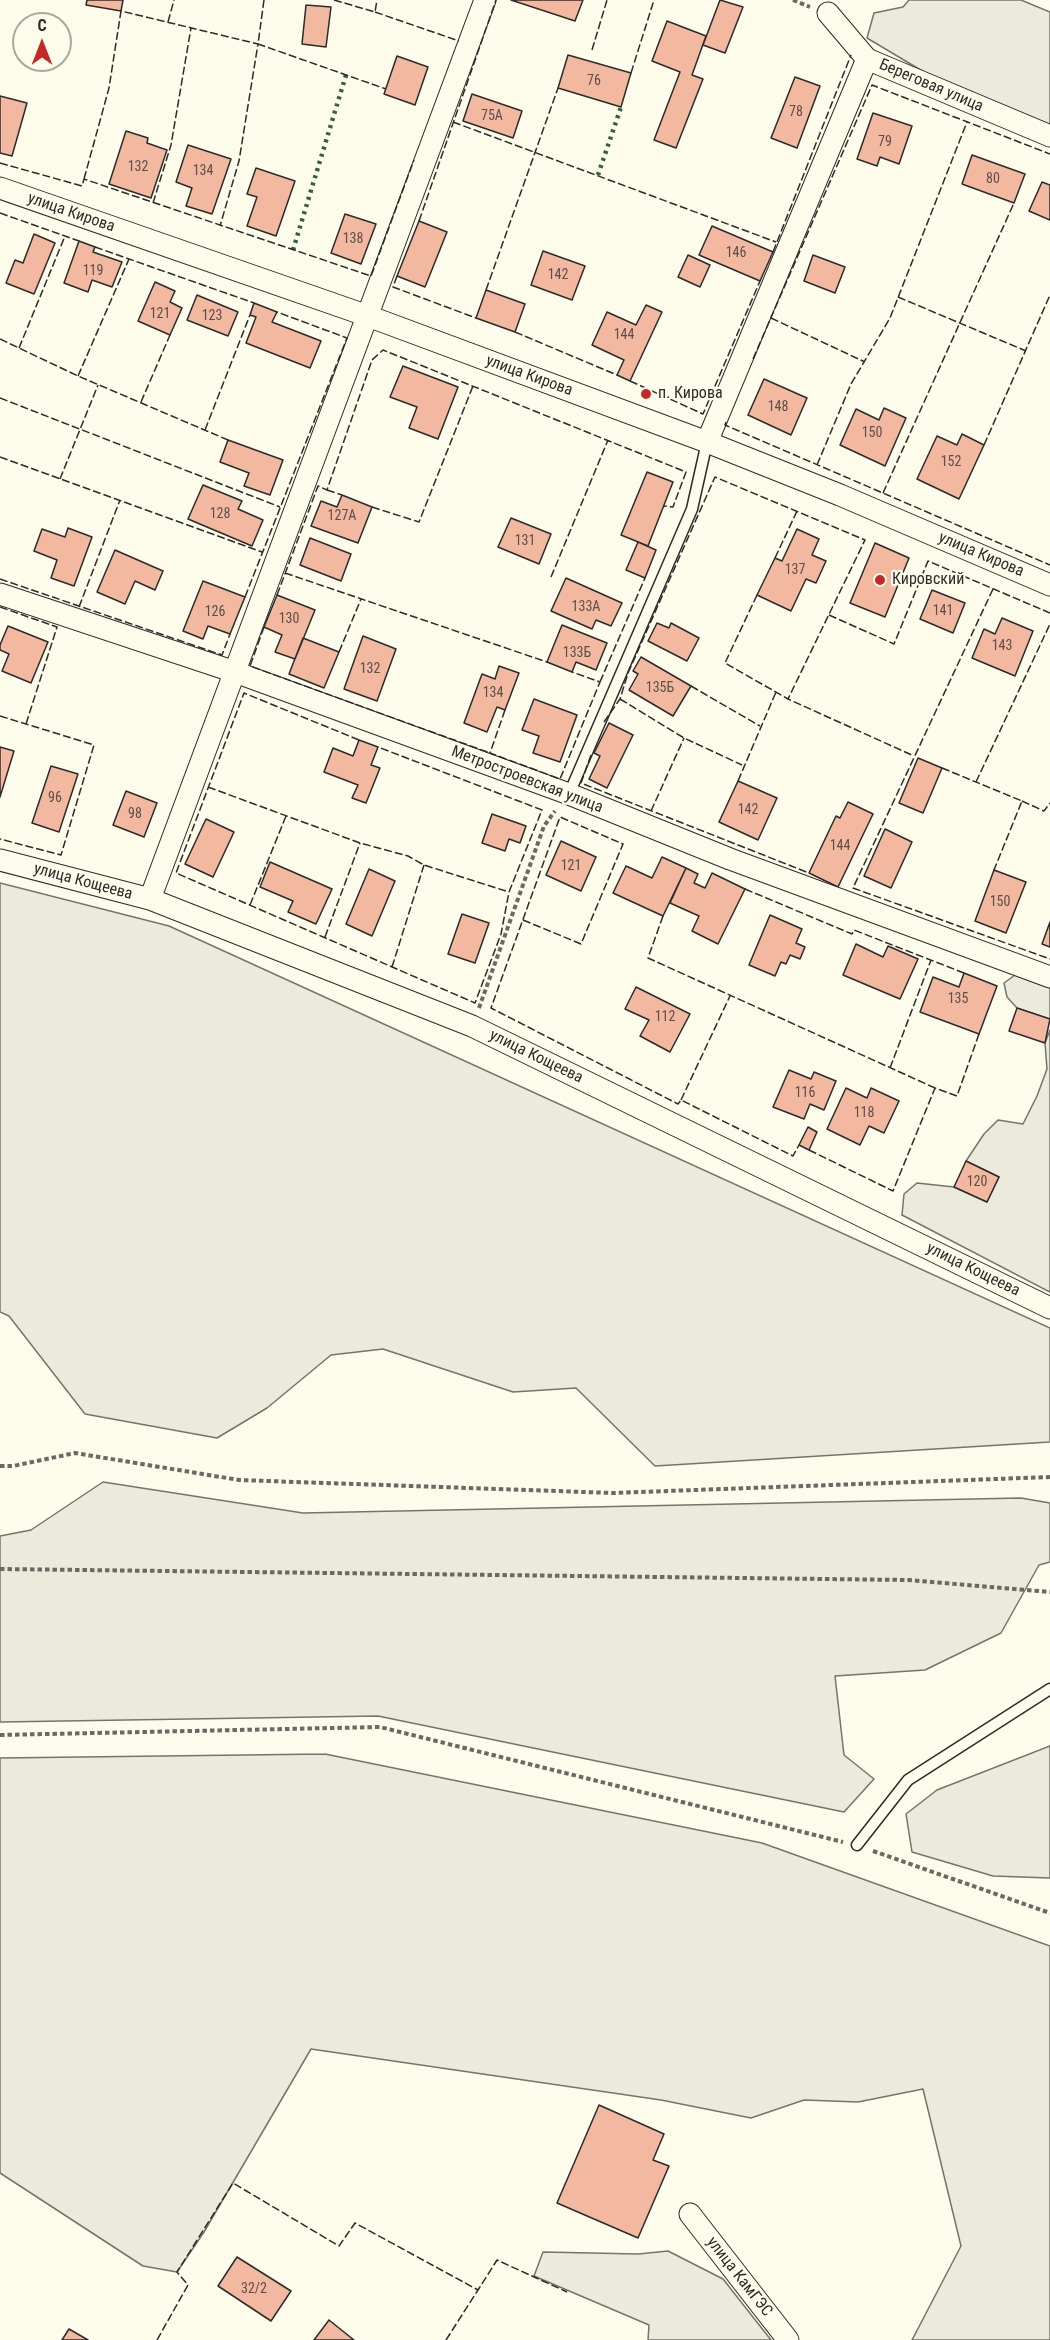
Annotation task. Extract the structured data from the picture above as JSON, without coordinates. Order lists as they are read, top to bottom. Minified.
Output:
{"streets":{"street":["Береговая улица","улица Кирова","Метростроевская улица","улица Кощеева","улица КамГЭС"]},"places":["п. Кирова","Кировский"],"house_numbers":["76","78","75А","79","132","134","80","138","146","119","142","121","123","144","148","150","152","128","127А","131","137","133А","141","126","130","143","133Б","132","135Б","134","96","142","98","144","121","150","135","112","116","118","120","32/2"],"north":"top"}
